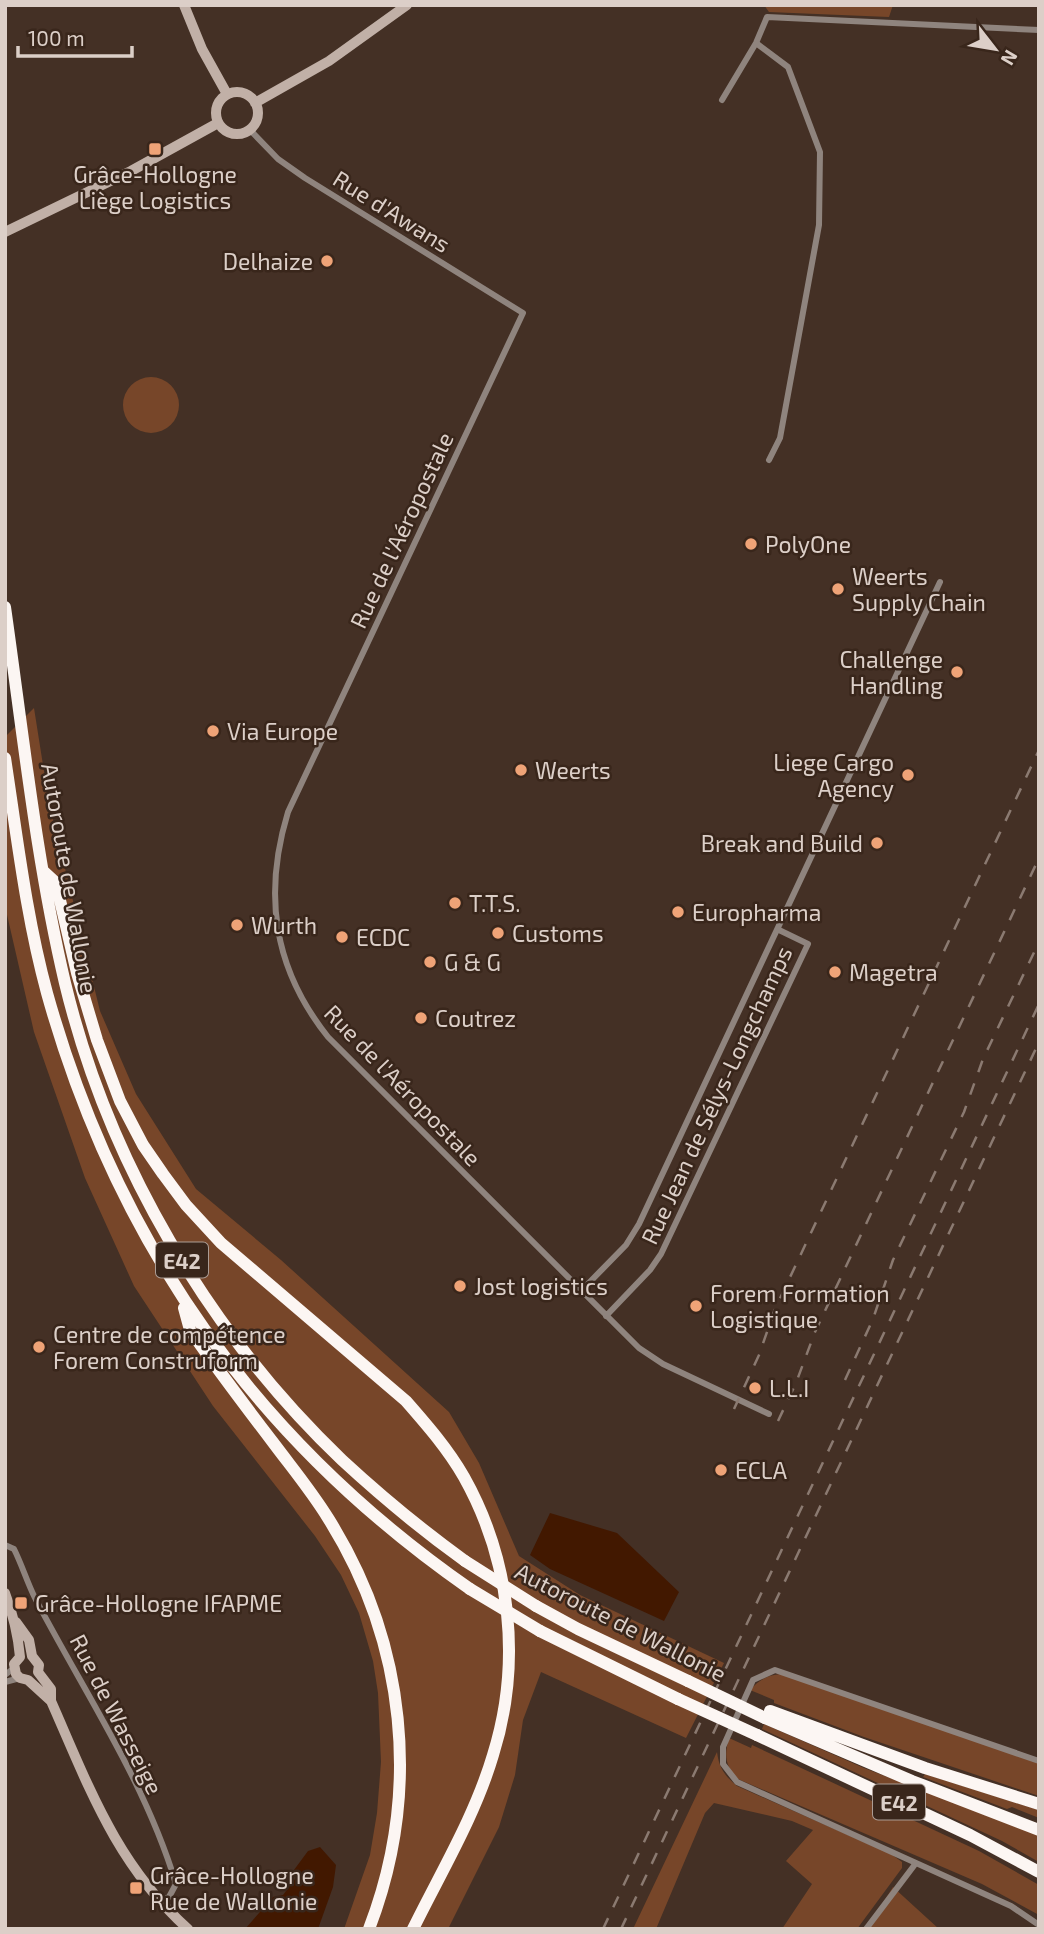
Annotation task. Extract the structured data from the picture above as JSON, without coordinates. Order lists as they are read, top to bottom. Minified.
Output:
{"streets":{"highway":["Autoroute de Wallonie","E42"],"street":["Rue d'Awans","Rue de l'Aéropostale","Rue Jean de Sélys-Longchamps","Rue de Wasseige"]},"crossings":[["Rue d'Awans","Rue de l'Aéropostale"],["Rue de l'Aéropostale","Rue Jean de Sélys-Longchamps"]],"places":{"transit":["Grâce-Hollogne Liège Logistics","Grâce-Hollogne IFAPME","Grâce-Hollogne Rue de Wallonie"],"other":["Delhaize","PolyOne","Weerts Supply Chain","Challenge Handling","Via Europe","Weerts","Liege Cargo Agency","Break and Build","T.T.S.","Europharma","Wurth","Customs","ECDC","G & G","Magetra","Coutrez","Jost logistics","Forem Formation Logistique","Centre de compétence Forem Construform","L.L.I","ECLA"]},"scale_bar":"100 m","north":"bottom right"}
